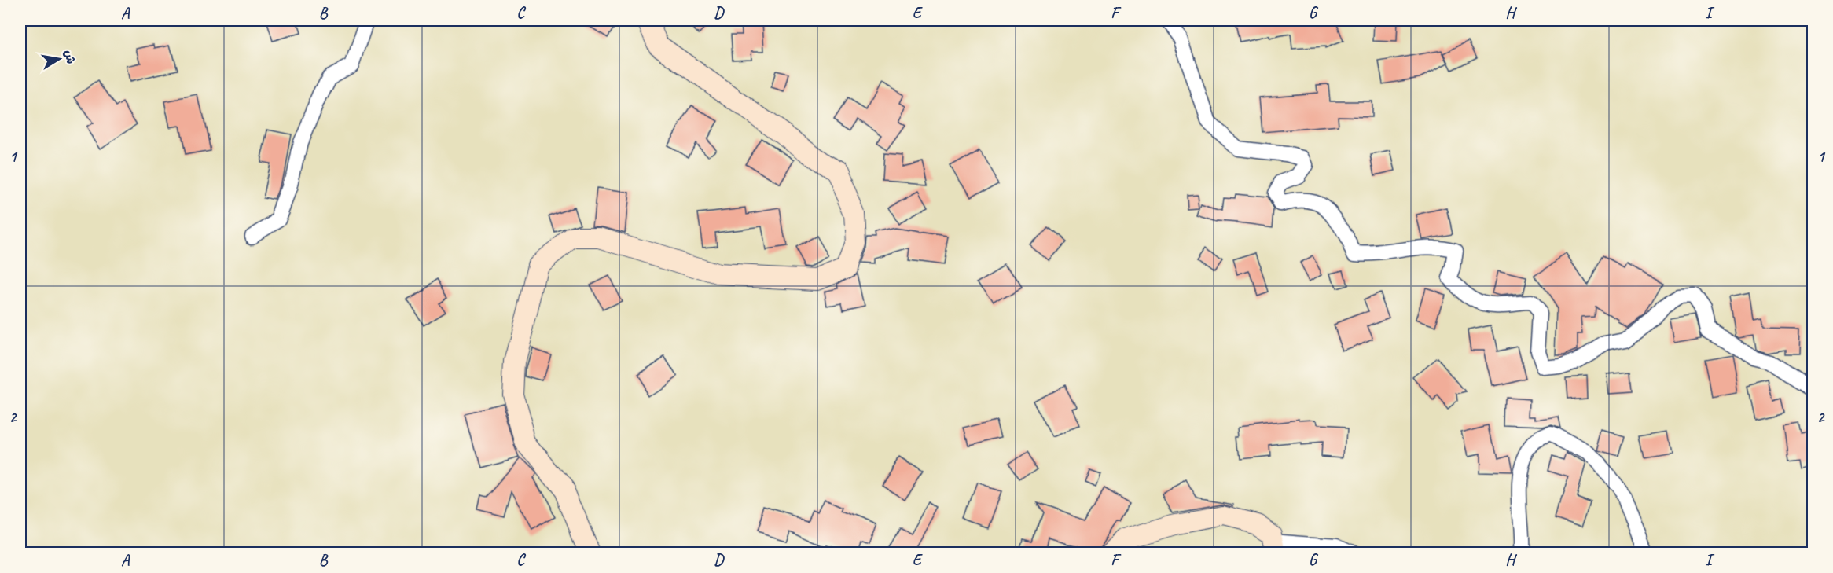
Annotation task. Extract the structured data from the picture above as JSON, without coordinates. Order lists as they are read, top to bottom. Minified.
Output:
{"north":"right","grid":{"columns":["A","B","C","D","E","F","G","H","I"],"rows":["1","2"]}}
